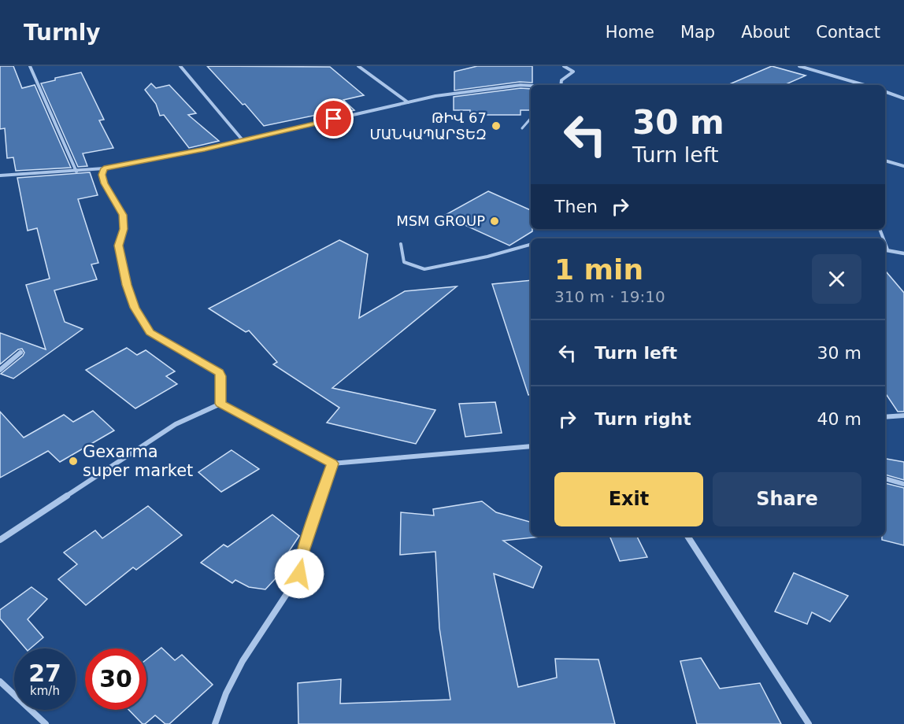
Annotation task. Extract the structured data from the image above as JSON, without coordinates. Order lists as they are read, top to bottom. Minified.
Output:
{"places":["ԹԻՎ 67 ՄԱՆԿԱՊԱՐՏԵԶ","MSM GROUP","Gexarma super market"],"page":{"header":"Turnly","nav":["Home","Map","About","Contact"],"turn":["30 m","Turn left"],"then":"Then","heading":["1 min","310 m · 19:10"],"list":[{"name":"Turn left","value":"30 m"},{"name":"Turn right","value":"40 m"}],"buttons":["Exit","Share"],"speed":"27 km/h","limit":"30"}}
